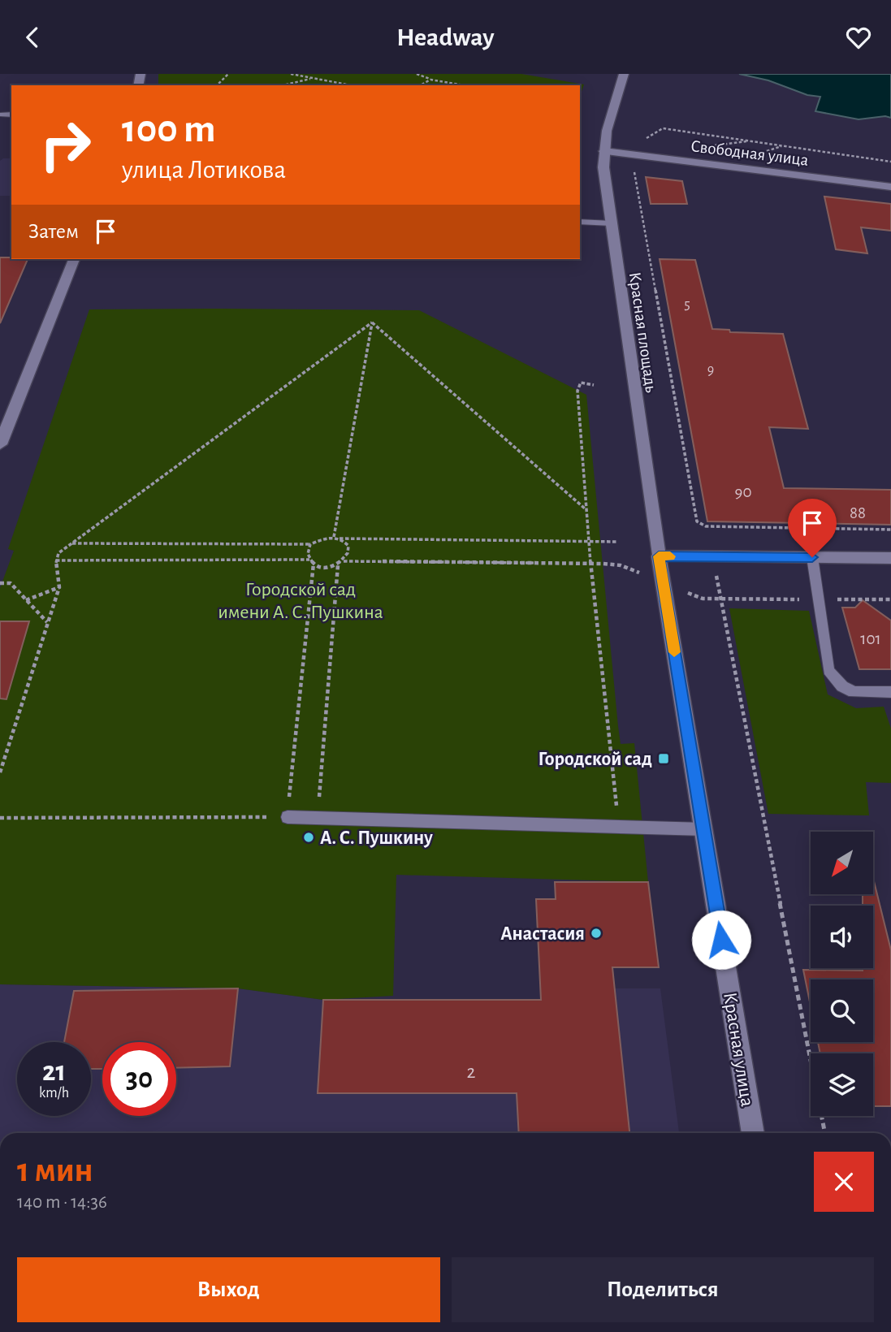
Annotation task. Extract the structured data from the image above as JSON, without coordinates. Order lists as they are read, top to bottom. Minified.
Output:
{"streets":{"street":["Свободная улица","Красная площадь","Красная улица"]},"crossings":[["Свободная улица","Красная площадь"],["Красная площадь","Красная улица"]],"parks":["Городской сад имени А. С. Пушкина"],"places":{"transit":["Городской сад"],"other":["А. С. Пушкину","Анастасия"]},"house_numbers":["5","9","90","88","101","2"],"north":"bottom left","page":{"header":"Headway","turn":["100 m","улица Лотикова"],"then":"Затем","speed":"21 km/h","limit":"30","heading":["1 мин","140 m · 14:36"],"buttons":["Выход","Поделиться"]}}
